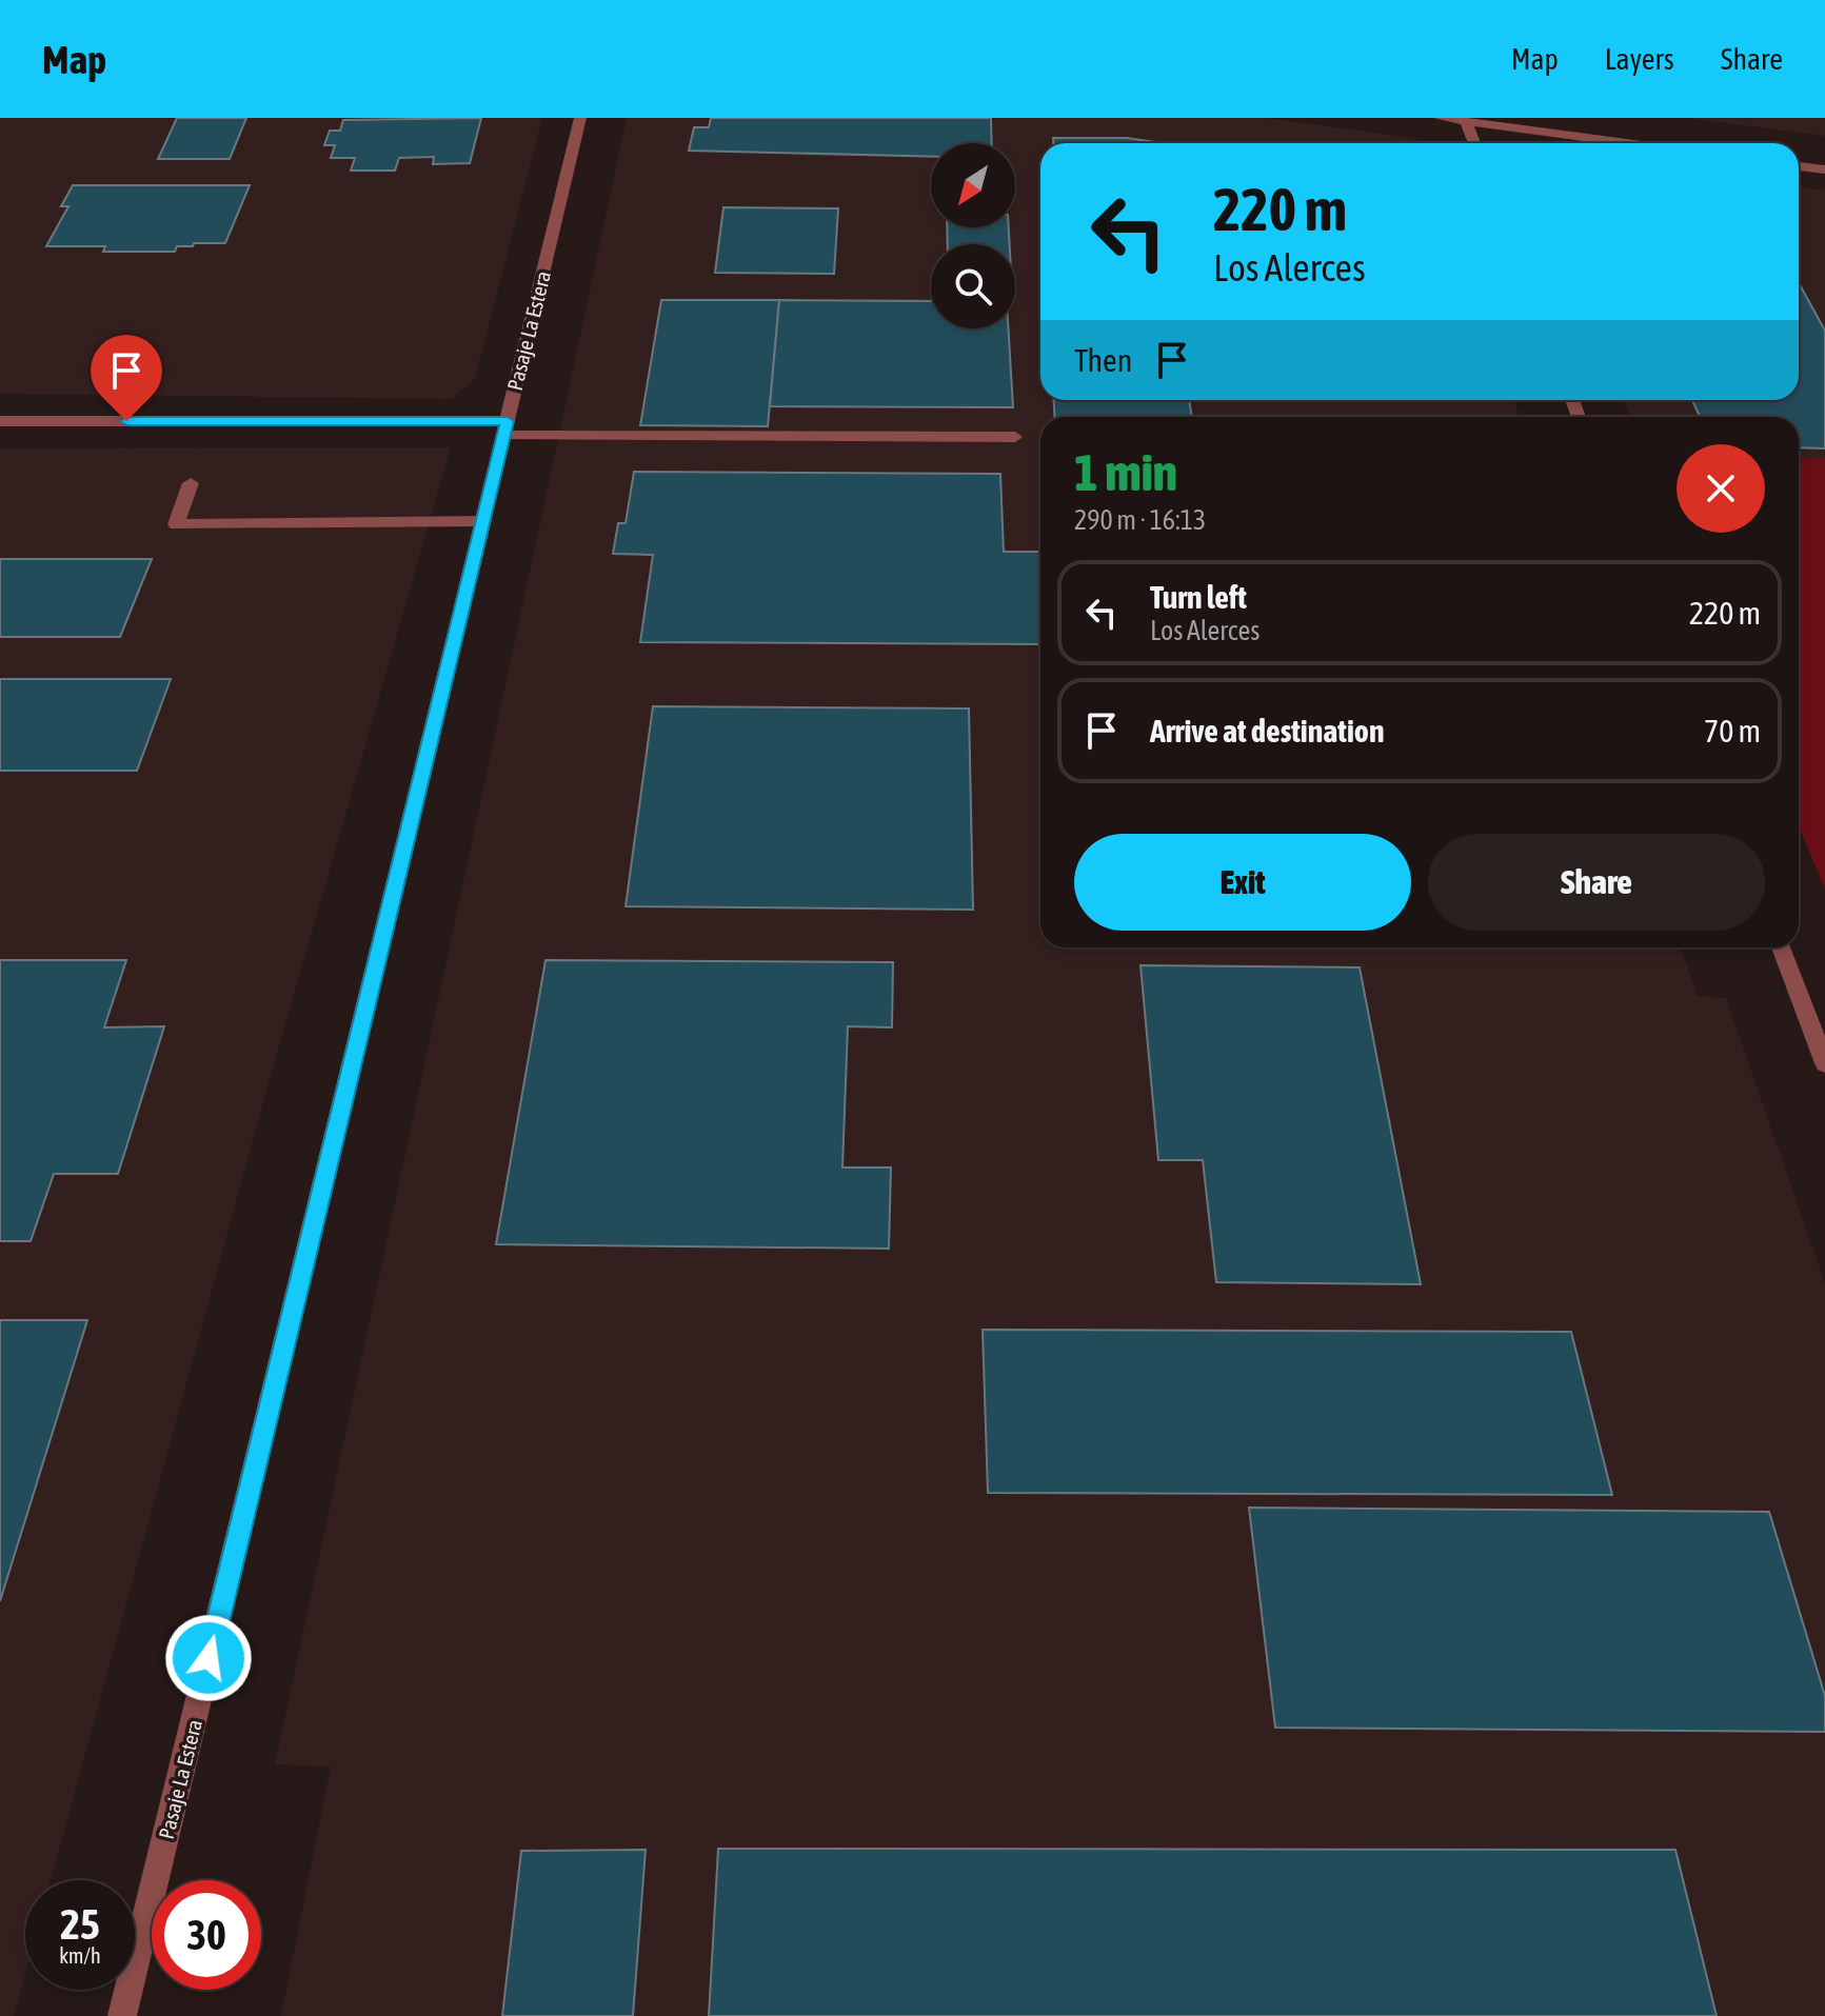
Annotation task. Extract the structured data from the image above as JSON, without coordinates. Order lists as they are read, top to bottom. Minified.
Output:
{"streets":{"street":["Pasaje La Estera"]},"north":"bottom left","page":{"header":"Map","nav":["Map","Layers","Share"],"turn":["220 m","Los Alerces"],"then":"Then","heading":["1 min","290 m · 16:13"],"list":[{"name":"Turn left","note":"Los Alerces","value":"220 m"},{"name":"Arrive at destination","value":"70 m"}],"buttons":["Exit","Share"],"speed":"25 km/h","limit":"30"}}
